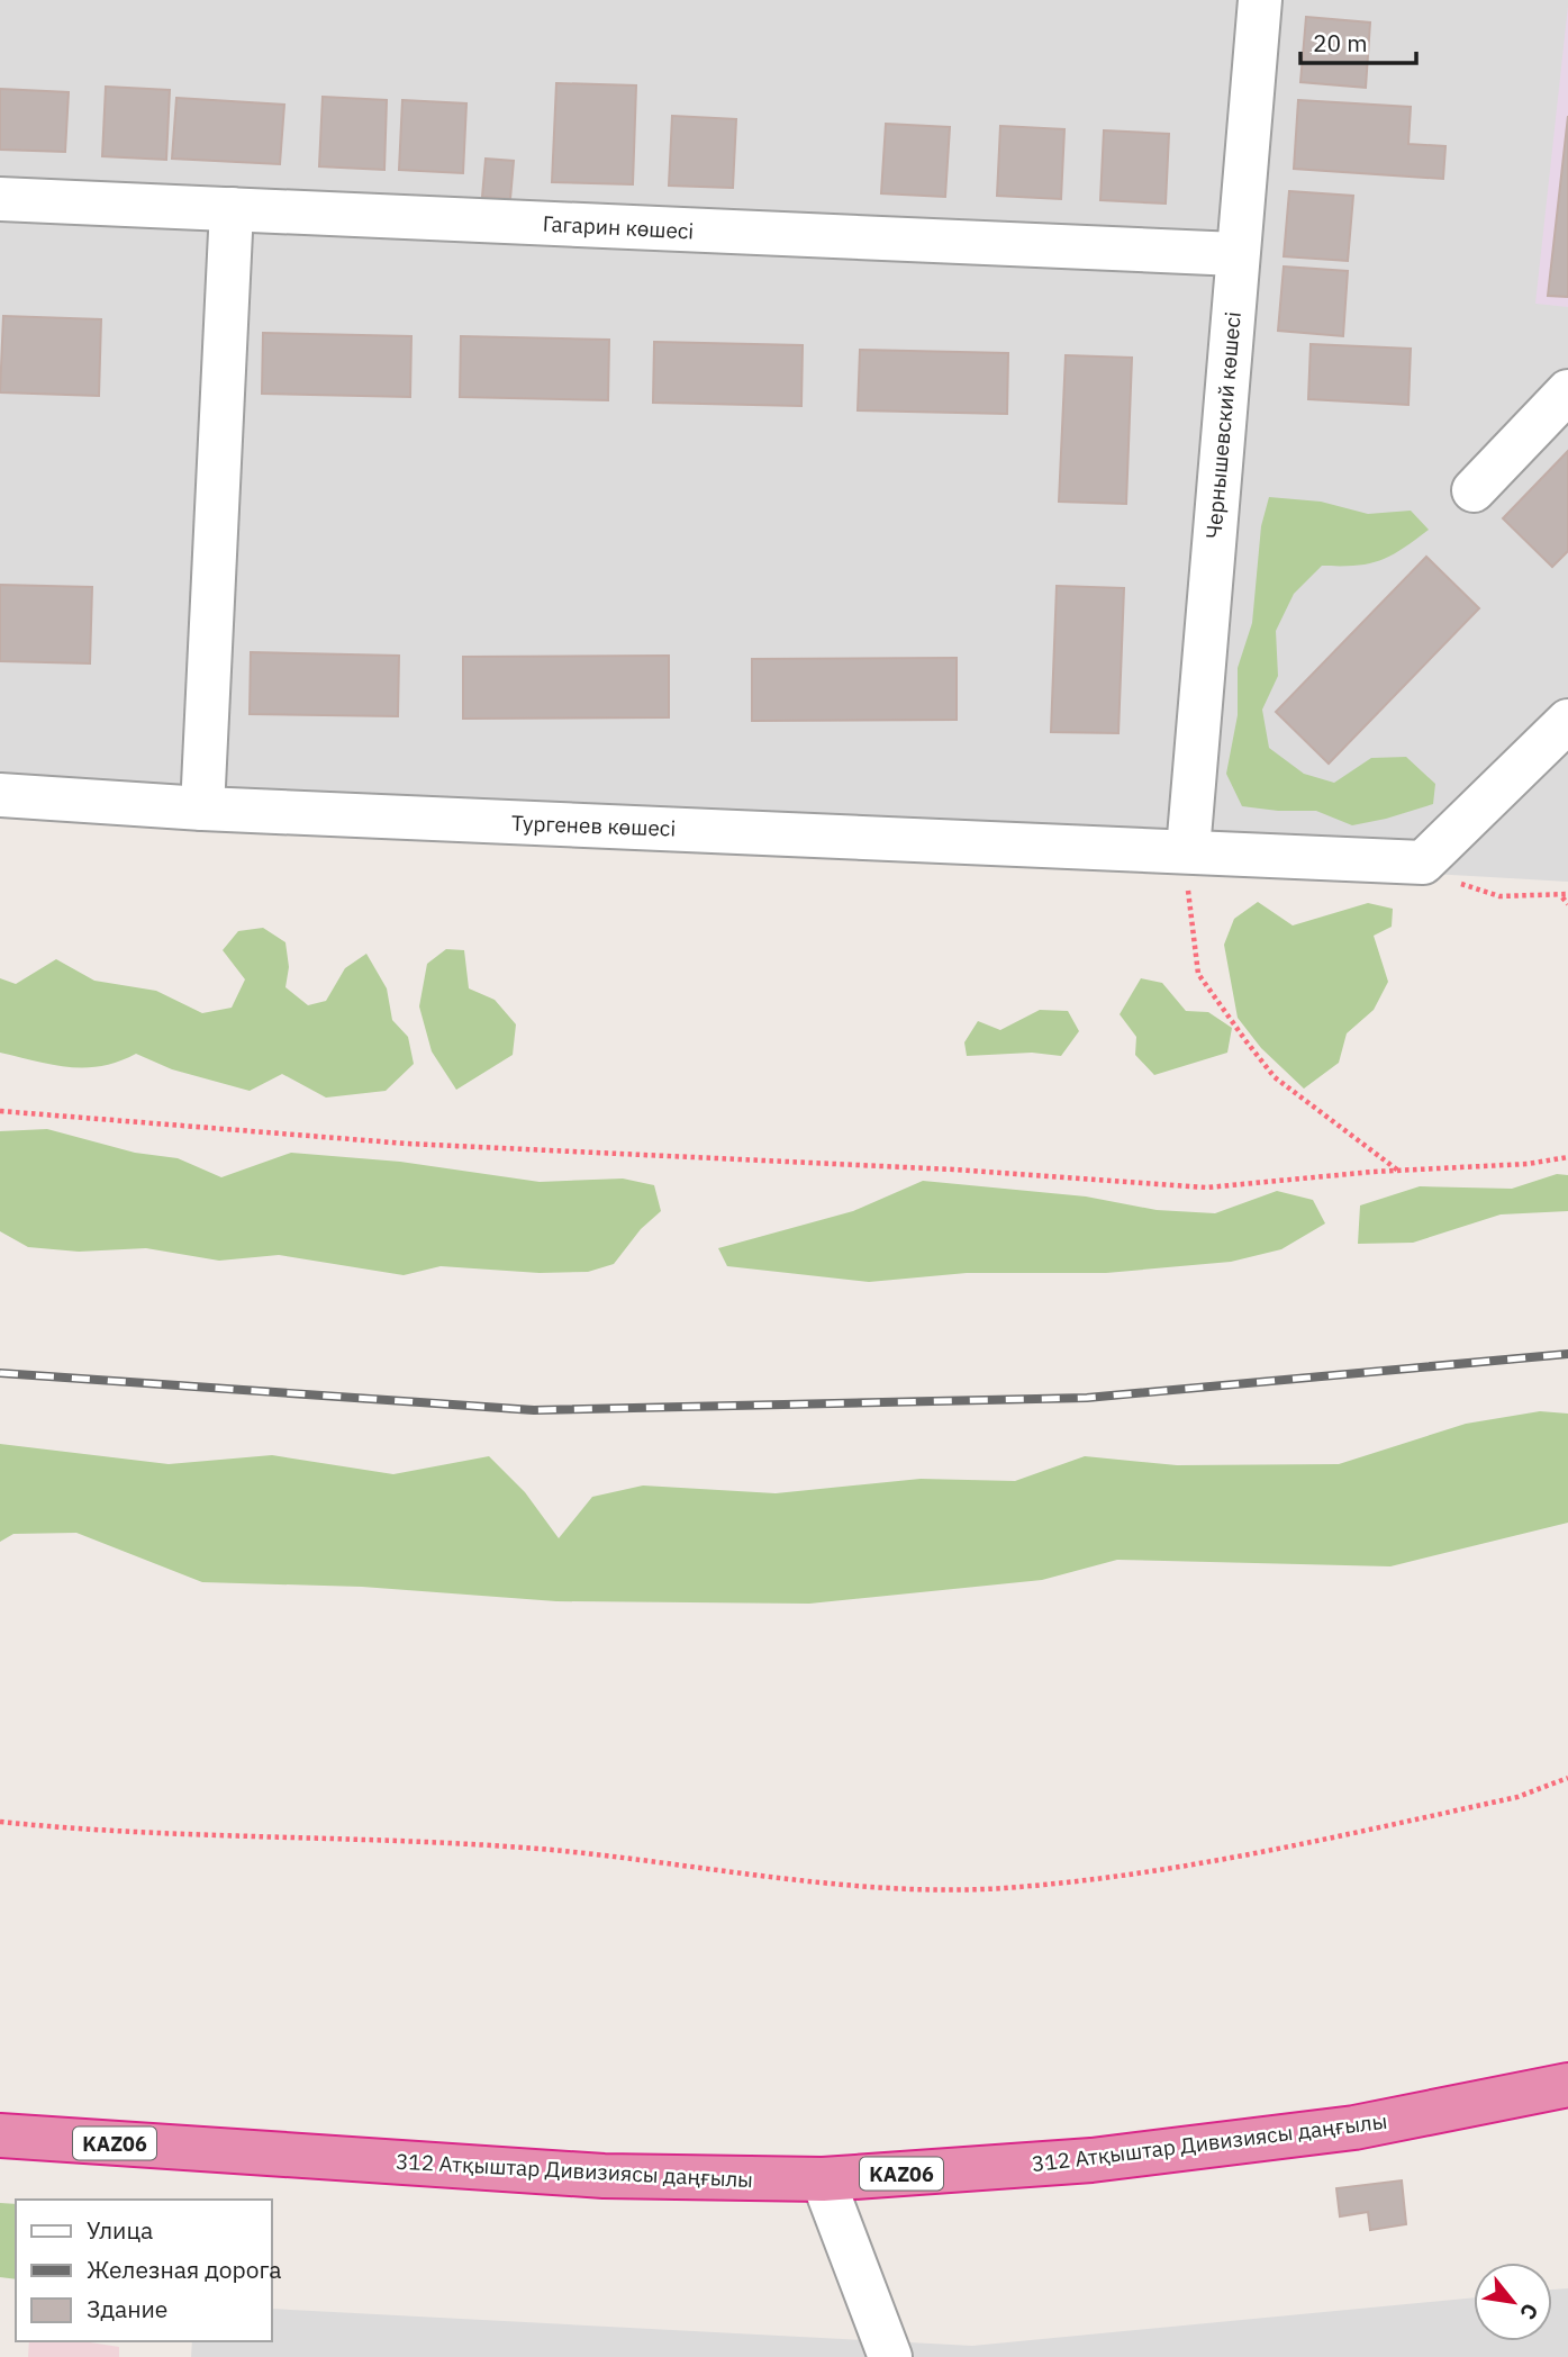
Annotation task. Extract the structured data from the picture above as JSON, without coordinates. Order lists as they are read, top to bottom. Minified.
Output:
{"streets":{"highway":["312 Атқыштар Дивизиясы даңғылы","KАZ06"],"street":["Гагарин көшесі","Чернышевский көшесі","Тургенев көшесі"]},"crossings":[["Гагарин көшесі","Чернышевский көшесі"],["Чернышевский көшесі","Тургенев көшесі"]],"legend":["Улица","Железная дорога","Здание"],"scale_bar":"20 m","north":"bottom right"}
